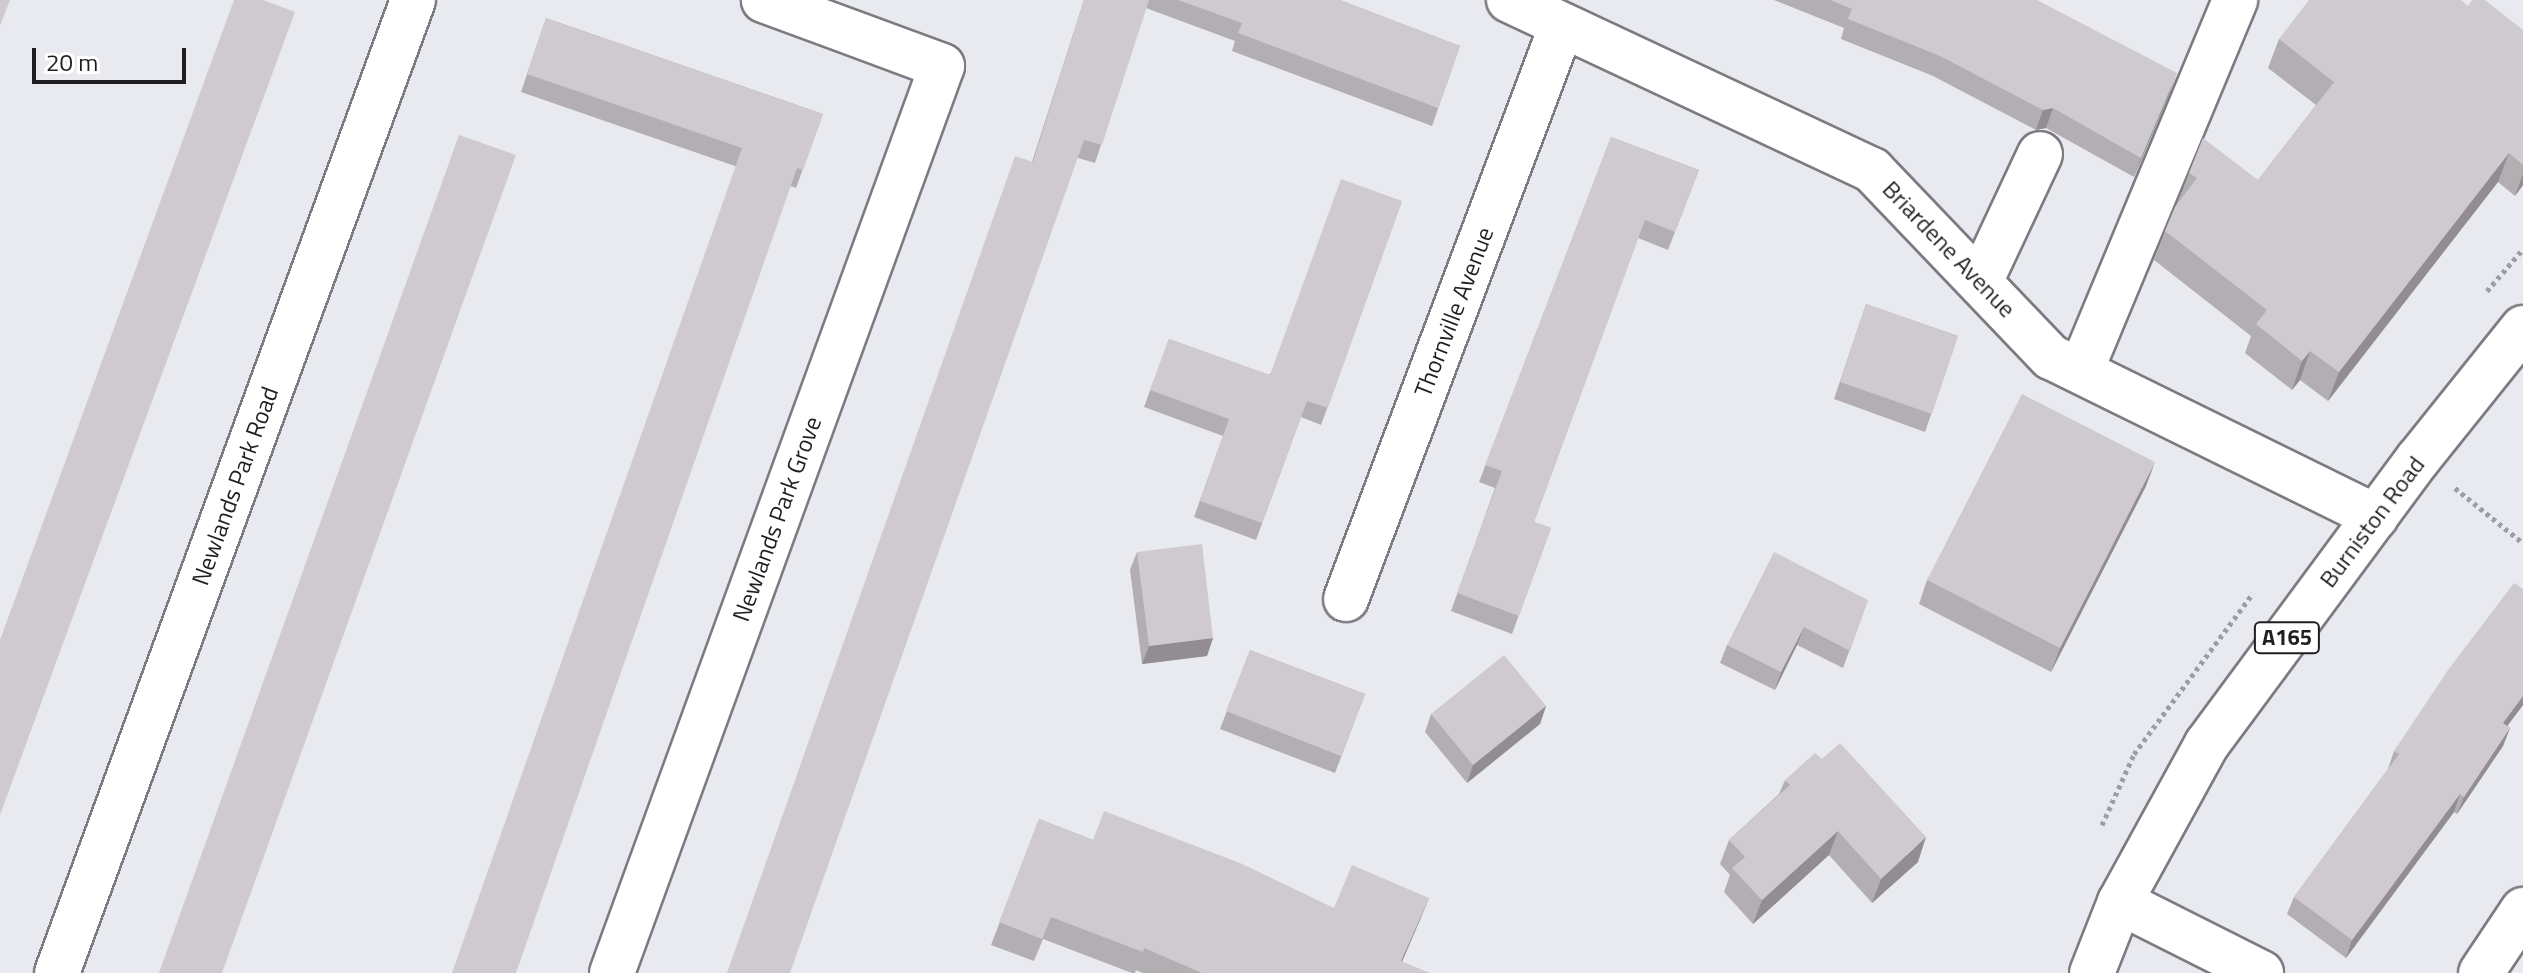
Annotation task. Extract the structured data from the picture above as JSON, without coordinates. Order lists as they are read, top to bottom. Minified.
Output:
{"streets":{"street":["Briardene Avenue","Thornville Avenue","Newlands Park Road","Newlands Park Grove","Burniston Road","A165"]},"crossings":[["Briardene Avenue","Thornville Avenue"],["Briardene Avenue","Burniston Road"]],"scale_bar":"20 m"}
